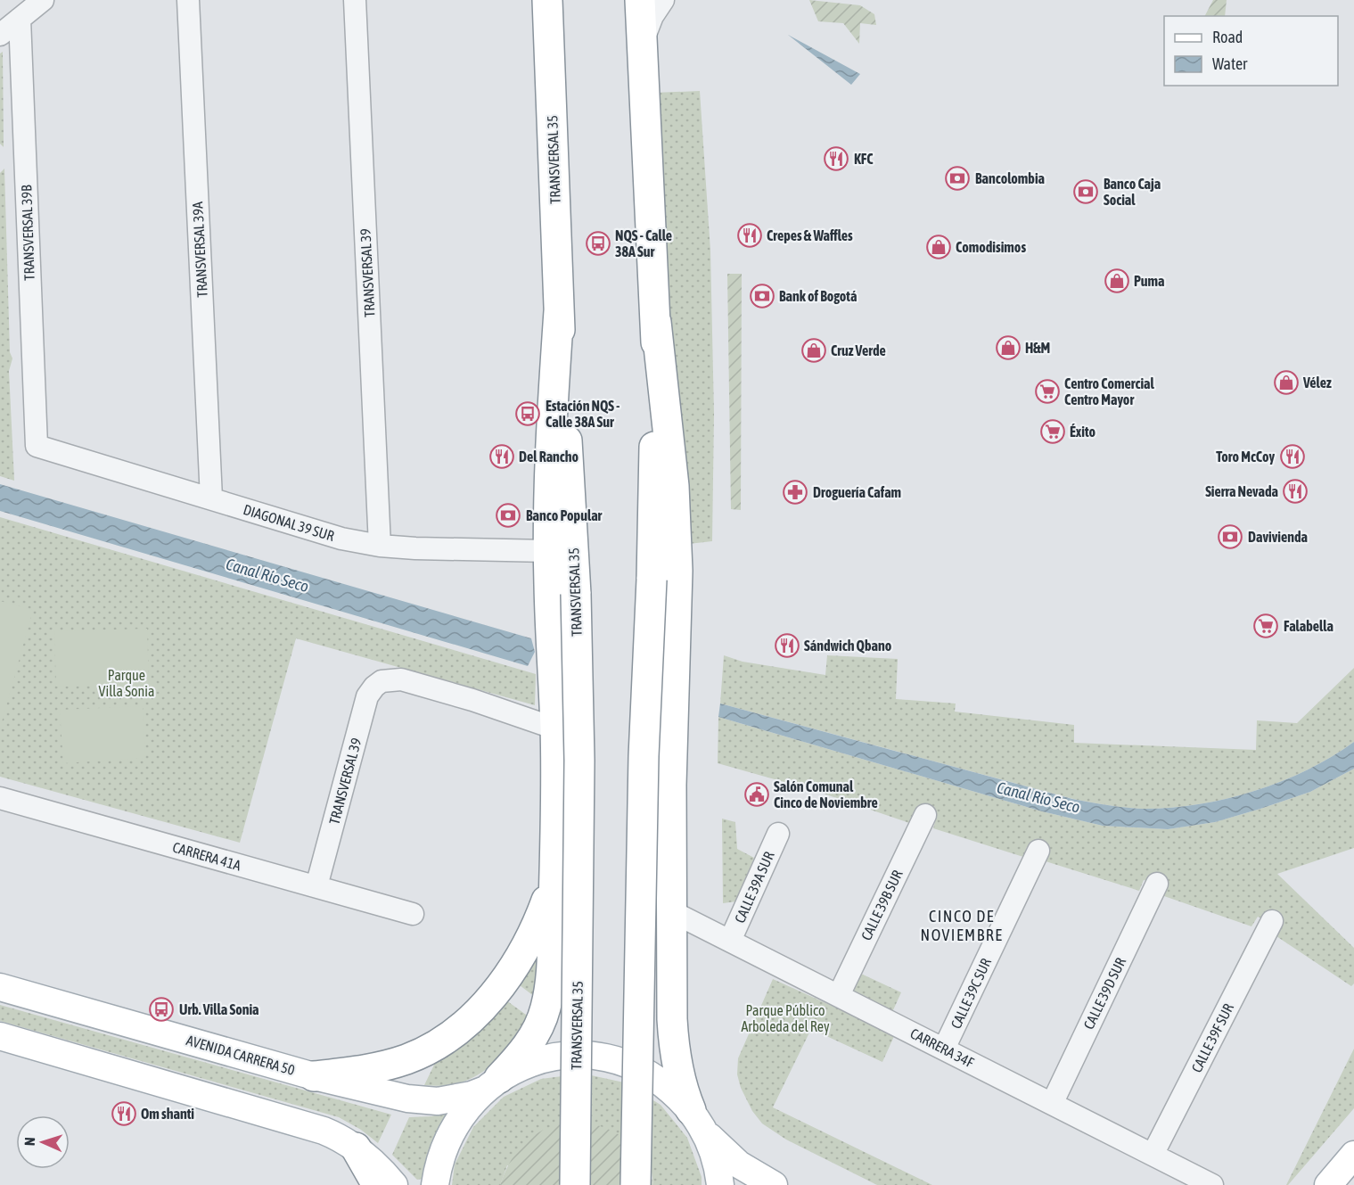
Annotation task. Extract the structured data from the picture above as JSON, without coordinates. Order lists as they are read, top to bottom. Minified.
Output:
{"streets":{"highway":["TRANSVERSAL 35"],"main road":["AVENIDA CARRERA 50"],"street":["TRANSVERSAL 39B","TRANSVERSAL 39A","TRANSVERSAL 39","DIAGONAL 39 SUR","CARRERA 41A","CALLE 39A SUR","CALLE 39B SUR","CALLE 39C SUR","CALLE 39D SUR","CALLE 39F SUR","CARRERA 34F"]},"crossings":[["TRANSVERSAL 39B","DIAGONAL 39 SUR"],["TRANSVERSAL 39A","DIAGONAL 39 SUR"],["TRANSVERSAL 39","DIAGONAL 39 SUR"],["TRANSVERSAL 39","CARRERA 41A"],["CALLE 39A SUR","CARRERA 34F"],["CALLE 39B SUR","CARRERA 34F"],["CALLE 39C SUR","CARRERA 34F"],["CALLE 39D SUR","CARRERA 34F"],["CALLE 39F SUR","CARRERA 34F"]],"districts":["CINCO DE NOVIEMBRE"],"water":["Canal Río Seco"],"parks":["Parque Villa Sonia","Parque Público Arboleda del Rey"],"places":{"restaurant":["KFC","Crepes & Waffles","Del Rancho","Toro McCoy","Sierra Nevada","Sándwich Qbano","Om shanti"],"bank":["Bancolombia","Banco Caja Social","Bank of Bogotá","Banco Popular","Davivienda"],"bus stop":["NQS - Calle 38A Sur","Estación NQS - Calle 38A Sur","Urb. Villa Sonia"],"shop":["Comodisimos","Puma","H&M","Cruz Verde","Vélez"],"supermarket":["Centro Comercial Centro Mayor","Éxito","Falabella"],"pharmacy":["Droguería Cafam"],"public building":["Salón Comunal Cinco de Noviembre"]},"legend":["Road","Water"],"north":"left"}
